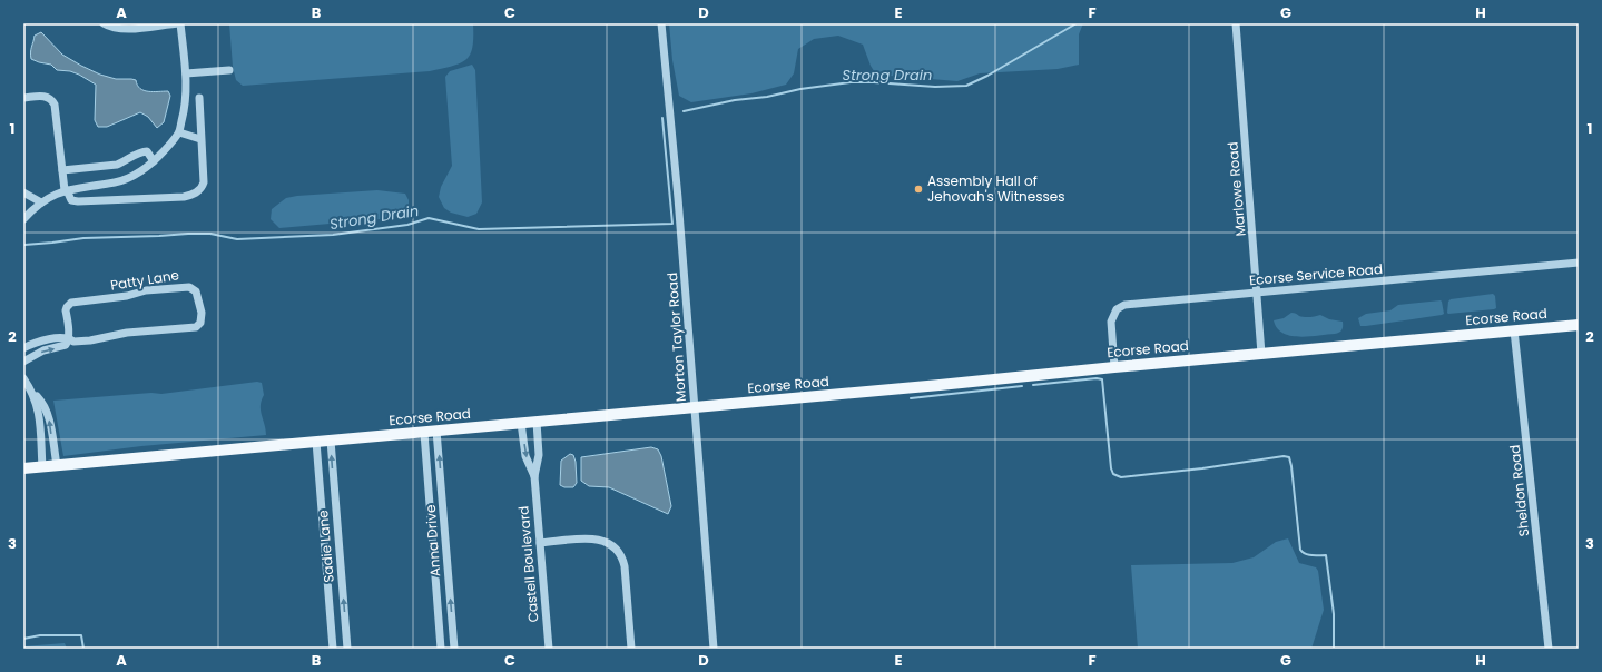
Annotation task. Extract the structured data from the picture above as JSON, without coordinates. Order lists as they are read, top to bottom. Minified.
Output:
{"streets":{"main road":["Ecorse Road"],"street":["Marlowe Road","Ecorse Service Road","Patty Lane","Morton Taylor Road","Sheldon Road","Anna Drive","Sadie Lane","Castell Boulevard"]},"crossings":[["Marlowe Road","Ecorse Service Road"],["Marlowe Road","Ecorse Road"],["Ecorse Service Road","Ecorse Road"],["Ecorse Road","Morton Taylor Road"],["Ecorse Road","Sheldon Road"],["Ecorse Road","Anna Drive"],["Ecorse Road","Sadie Lane"],["Ecorse Road","Castell Boulevard"]],"water":["Strong Drain"],"places":["Assembly Hall of Jehovah's Witnesses"],"grid":{"columns":["A","B","C","D","E","F","G","H"],"rows":["1","2","3"]}}
